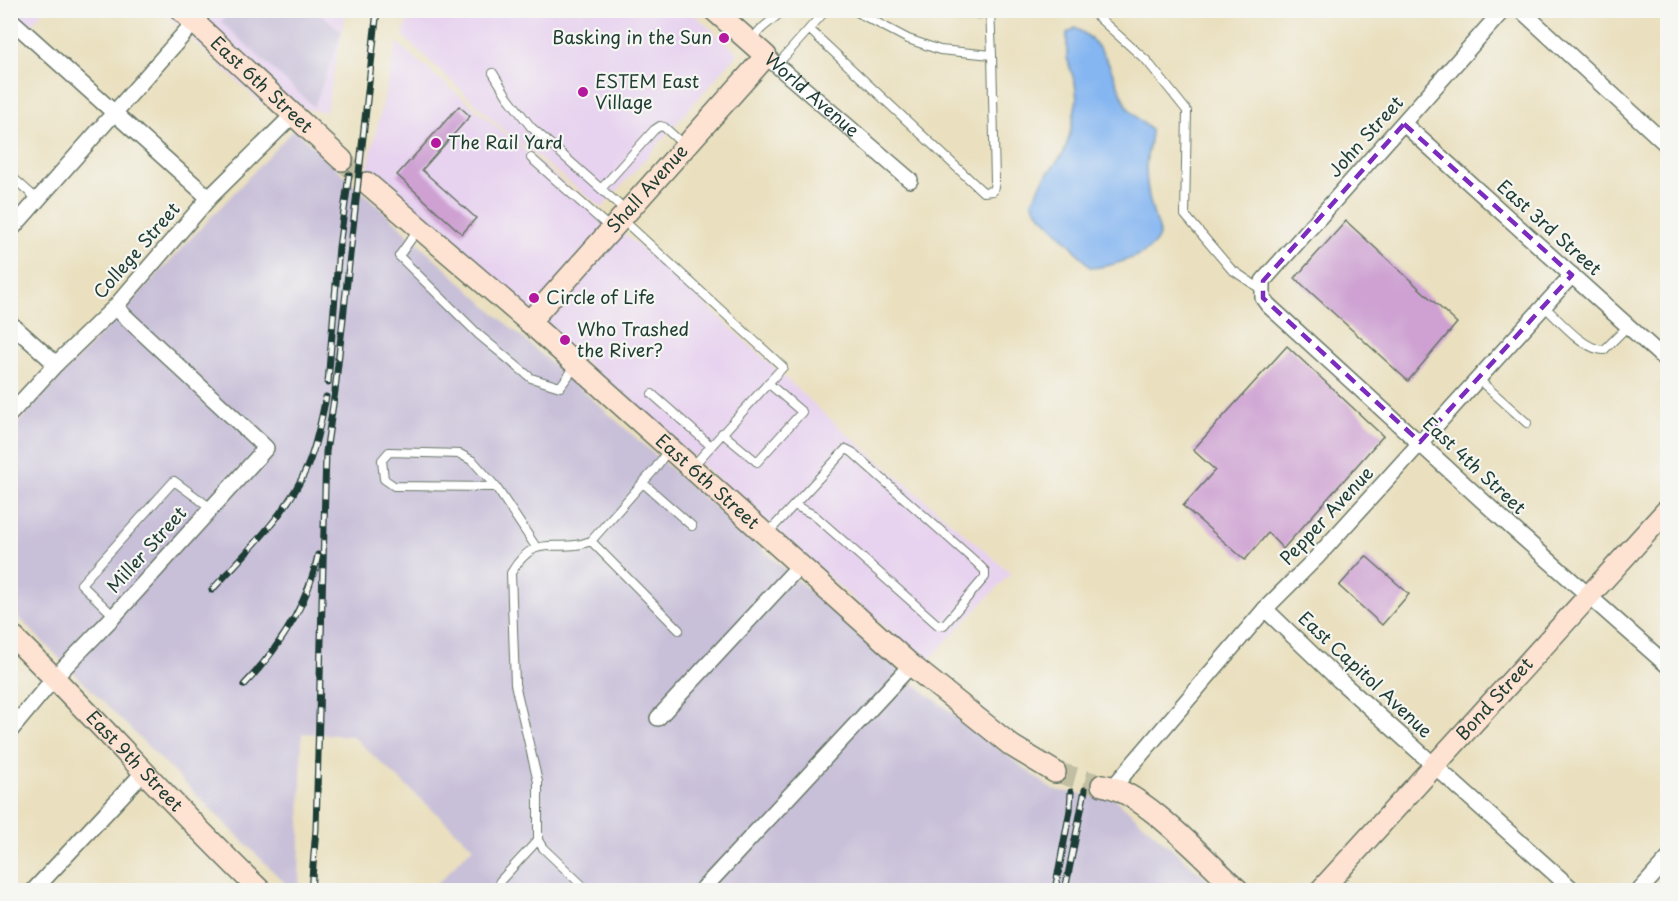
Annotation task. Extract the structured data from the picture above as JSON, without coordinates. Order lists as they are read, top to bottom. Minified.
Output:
{"streets":{"street":["East 6th Street","World Avenue","John Street","Shall Avenue","East 3rd Street","College Street","East 4th Street","Pepper Avenue","Miller Street","East Capitol Avenue","Bond Street","East 9th Street"]},"crossings":[["East 6th Street","Shall Avenue"],["East 6th Street","College Street"],["World Avenue","Shall Avenue"],["John Street","East 3rd Street"],["John Street","East 4th Street"],["East 3rd Street","Pepper Avenue"],["College Street","Miller Street"],["East 4th Street","Pepper Avenue"],["East 4th Street","Bond Street"],["Pepper Avenue","East Capitol Avenue"],["Miller Street","East 9th Street"],["East Capitol Avenue","Bond Street"]],"places":["Basking in the Sun","ESTEM East Village","The Rail Yard","Circle of Life","Who Trashed the River?"]}
